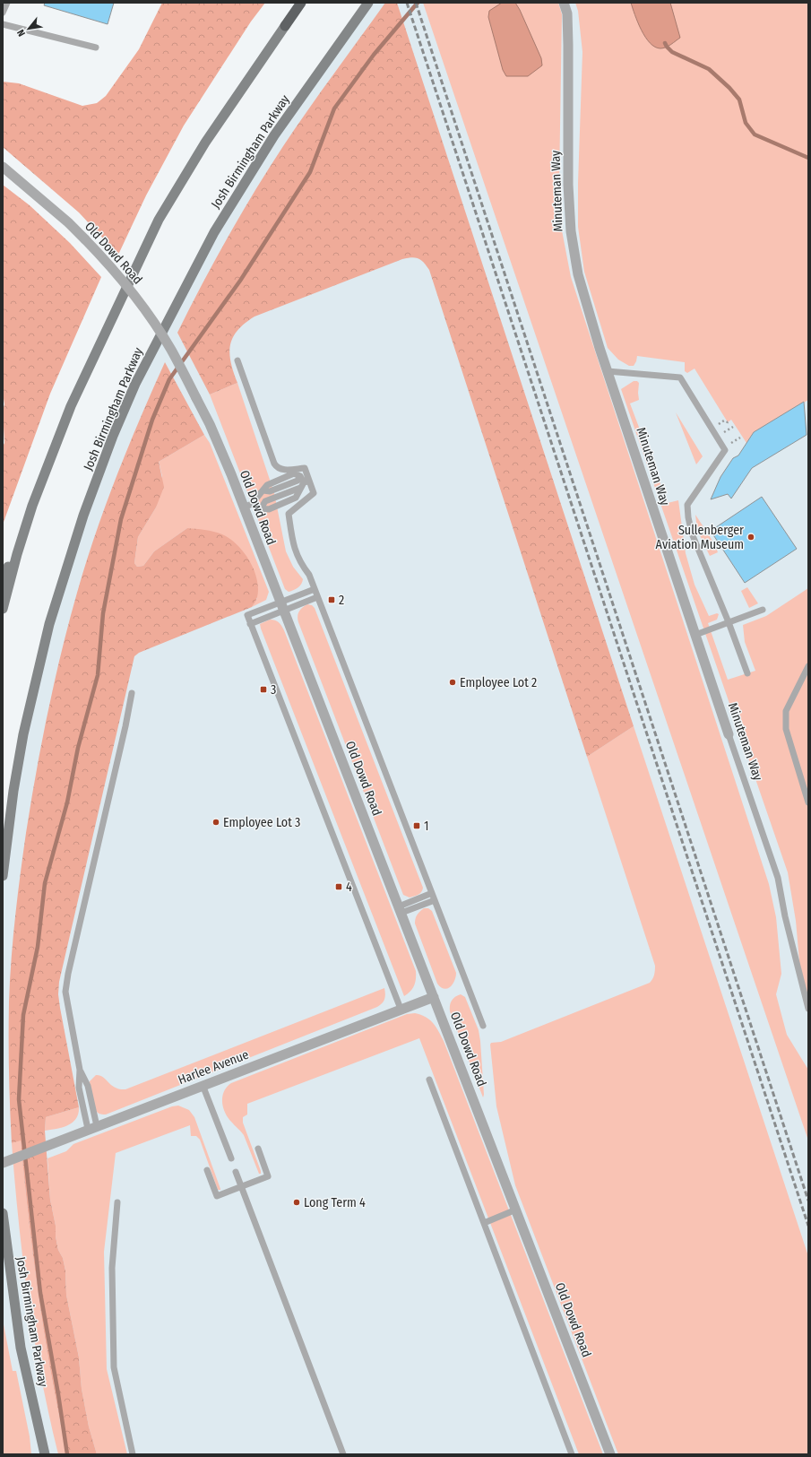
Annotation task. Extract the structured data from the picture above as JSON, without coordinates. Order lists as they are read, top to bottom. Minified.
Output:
{"streets":{"main road":["Josh Birmingham Parkway"],"street":["Minuteman Way","Old Dowd Road","Harlee Avenue"]},"crossings":[["Old Dowd Road","Harlee Avenue"]],"places":{"other":["Sullenberger Aviation Museum","Employee Lot 2","Employee Lot 3","Long Term 4"],"transit":["2","3","1","4"]},"north":"bottom left"}
